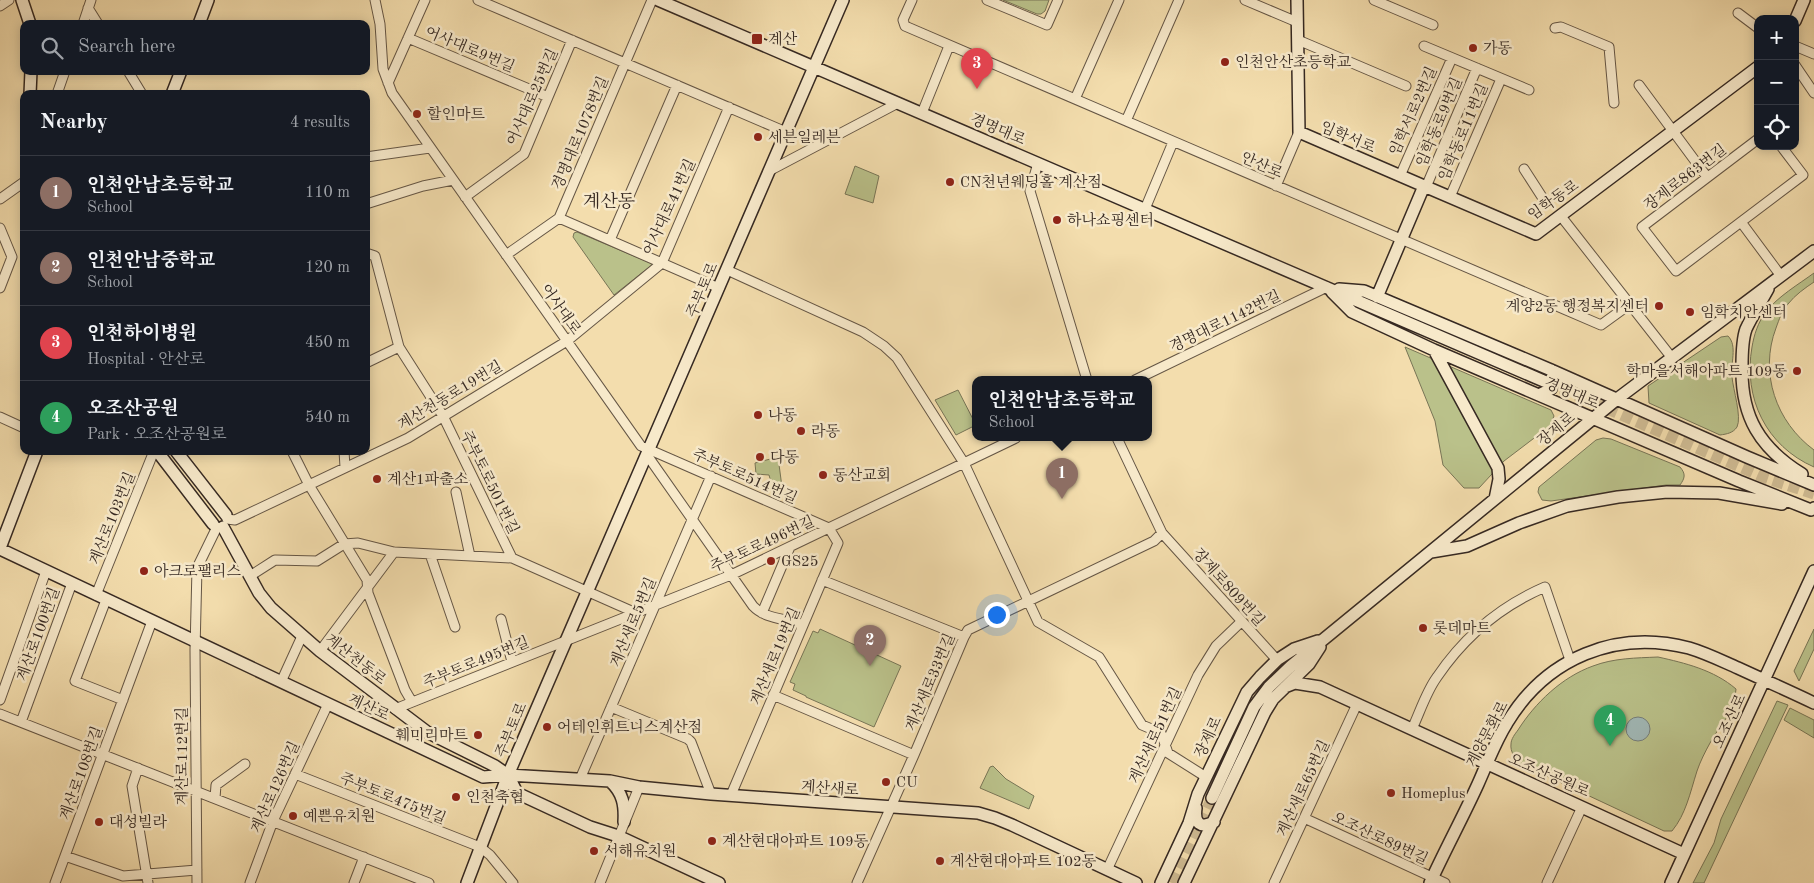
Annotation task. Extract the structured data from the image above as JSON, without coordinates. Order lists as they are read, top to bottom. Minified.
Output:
{"streets":{"street":["어사대로9번길","어사대로25번길","임학서로2번길","임학동로9번길","경명대로","임학동로11번길","경명대로1078번길","임학서로","안산로","장제로863번길","임학동로","어사대로41번길","주부토로","어사대로","경명대로1142번길","계산천동로19번길","장제로","주부토로514번길","주부토로501번길","계산로103번길","주부토로496번길","장제로809번길","계산새로5번길","계산로100번길","계산새로19번길","계산천동로","주부토로495번길","계산새로33번길","계산로","오조산로","계양문화로","계산새로51번길","계산로112번길","계산로108번길","오조산공원로","계산로126번길","계산새로","계산새로65번길","주부토로475번길","오조산로89번길"]},"crossings":[["어사대로9번길","어사대로25번길"],["어사대로25번길","어사대로"],["임학서로2번길","임학서로"],["임학동로9번길","임학서로"],["임학동로9번길","임학동로"],["경명대로","주부토로"],["경명대로","경명대로1142번길"],["경명대로","장제로"],["임학동로11번길","임학동로"],["임학서로","임학동로"],["어사대로41번길","어사대로"],["어사대로41번길","계산천동로19번길"],["주부토로","어사대로"],["주부토로","주부토로514번길"],["주부토로","주부토로501번길"],["주부토로","주부토로496번길"],["주부토로","계산천동로"],["주부토로","주부토로495번길"],["주부토로","계산로"],["주부토로","계산새로"],["주부토로","주부토로475번길"],["어사대로","계산천동로19번길"],["어사대로","주부토로514번길"],["계산천동로19번길","주부토로501번길"],["계산천동로19번길","계산천동로"],["계산천동로19번길","계산로112번길"],["장제로","장제로809번길"],["장제로","오조산공원로"],["주부토로514번길","주부토로496번길"],["주부토로514번길","계산새로5번길"],["주부토로514번길","계산새로19번길"],["계산로103번길","계산로"],["계산로103번길","계산로108번길"],["주부토로496번길","계산새로5번길"],["주부토로496번길","계산새로19번길"],["주부토로496번길","주부토로495번길"],["장제로809번길","계산새로33번길"],["장제로809번길","계산새로51번길"],["계산새로5번길","계산새로"],["계산로100번길","계산로"],["계산새로19번길","계산새로"],["계산천동로","주부토로495번길"],["계산천동로","계산로"],["계산천동로","계산로112번길"],["계산천동로","계산새로"],["계산새로33번길","계산새로"],["계산로","계산로112번길"],["계산로","계산로108번길"],["계산로","계산로126번길"],["계산로","계산새로"],["오조산로","계양문화로"],["오조산로","오조산공원로"],["계양문화로","오조산공원로"],["계양문화로","오조산로89번길"],["계산새로51번길","계산새로"],["오조산공원로","계산새로65번길"],["계산로126번길","주부토로475번길"],["계산새로65번길","오조산로89번길"]],"districts":["계산동"],"places":{"transit":["계산"],"other":["가동","인천안산초등학교","할인마트","세븐일레븐","CN천년웨딩홀 계산점","하나쇼핑센터","계양2동 행정복지센터","임학치안센터","학마을서해아파트 109동","나동","라동","다동","동산교회","계산1파출소","GS25","아크로팰리스","롯데마트","어테인휘트니스계산점","훼미리마트","CU","Homeplus","인천축협","예쁜유치원","대성빌라","계산현대아파트 109동","서해유치원","계산현대아파트 102동"]},"page":{"map_buttons":["+","−"],"search":"Search here","pins":["3","1","2","4"],"heading":["Nearby","4 results"],"list":[{"mark":"1","name":"인천안남초등학교","note":"School","value":"110 m"},{"mark":"2","name":"인천안남중학교","note":"School","value":"120 m"},{"mark":"3","name":"인천하이병원","note":"Hospital · 안산로","value":"450 m"},{"mark":"4","name":"오조산공원","note":"Park · 오조산공원로","value":"540 m"}],"popup":["인천안남초등학교","School"]}}
